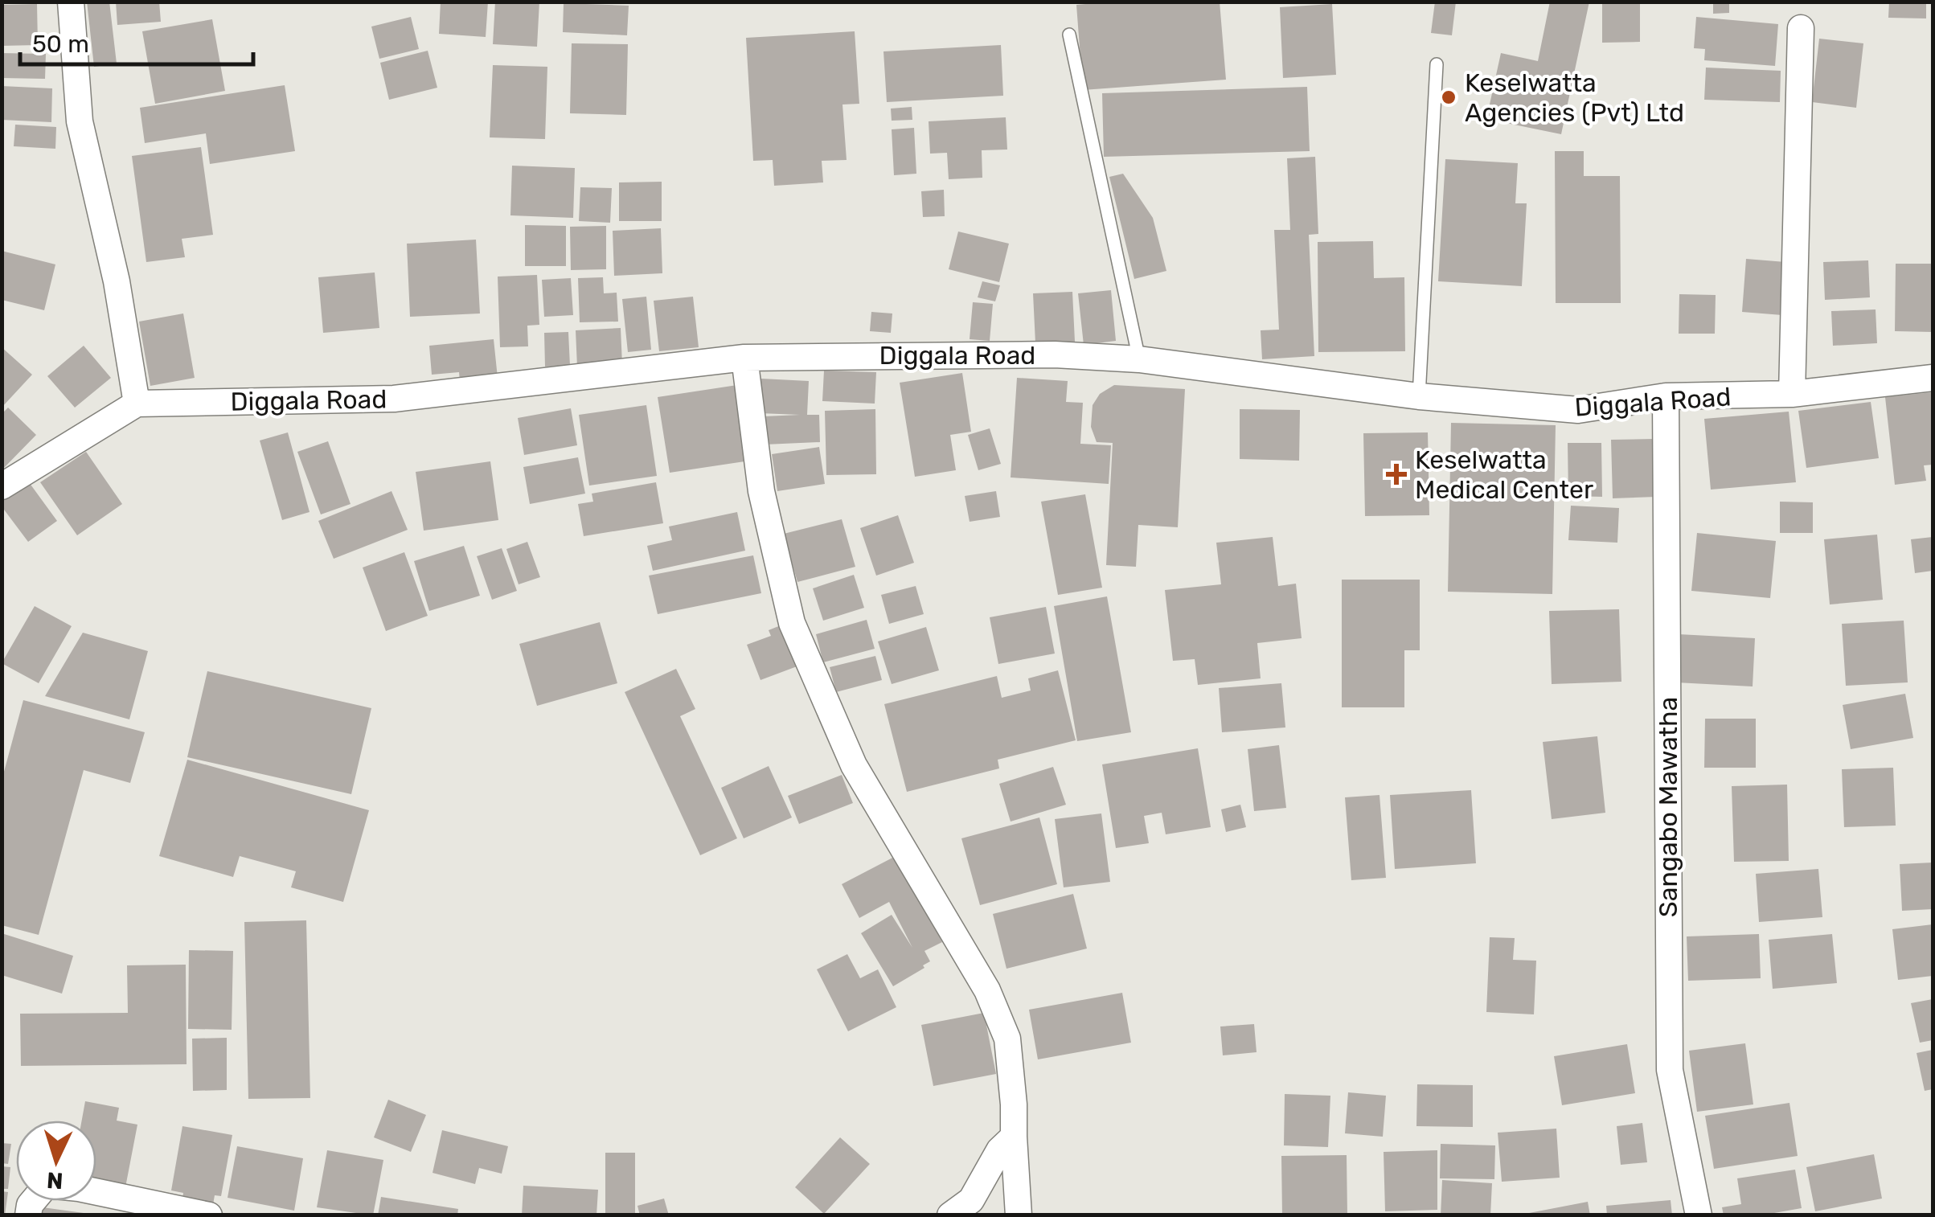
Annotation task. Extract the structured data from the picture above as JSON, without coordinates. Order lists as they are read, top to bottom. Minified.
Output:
{"streets":{"street":["Diggala Road","Sangabo Mawatha"]},"crossings":[["Diggala Road","Sangabo Mawatha"]],"places":{"other":["Keselwatta Agencies (Pvt) Ltd"],"health":["Keselwatta Medical Center"]},"scale_bar":"50 m","north":"bottom"}
